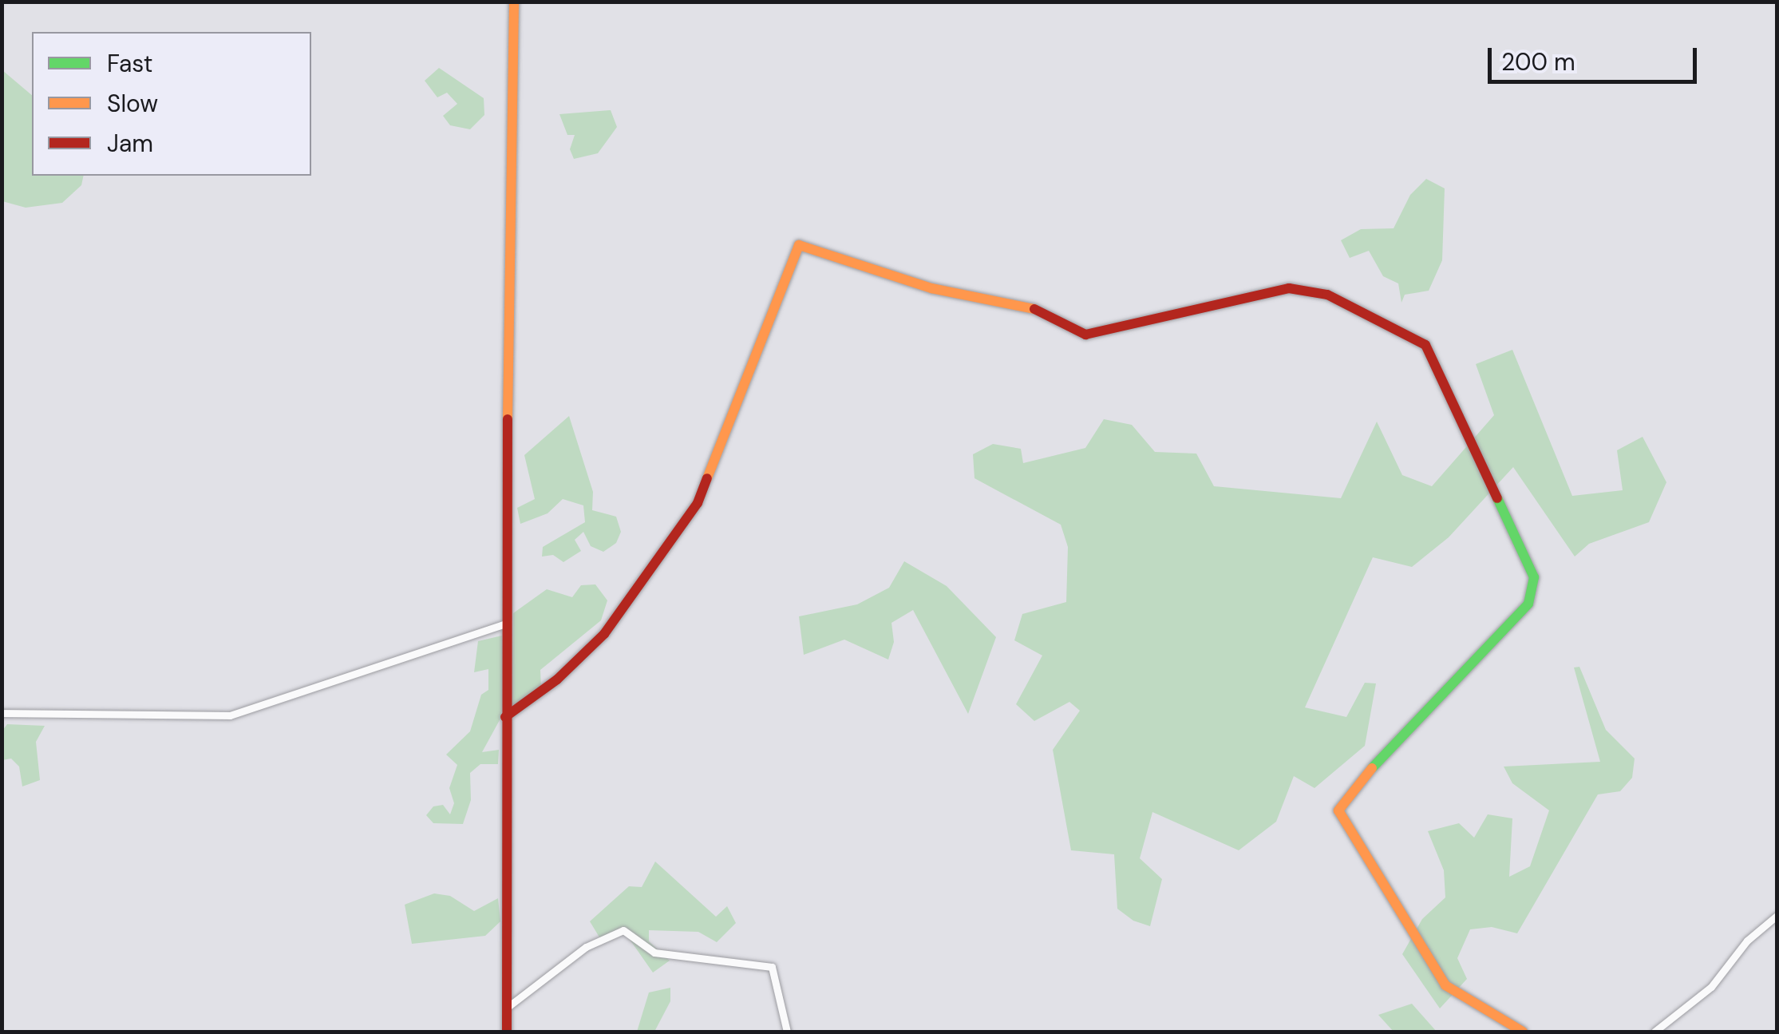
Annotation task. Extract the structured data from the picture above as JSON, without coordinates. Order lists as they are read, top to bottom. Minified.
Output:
{"legend":["Fast","Slow","Jam"],"scale_bar":"200 m"}
